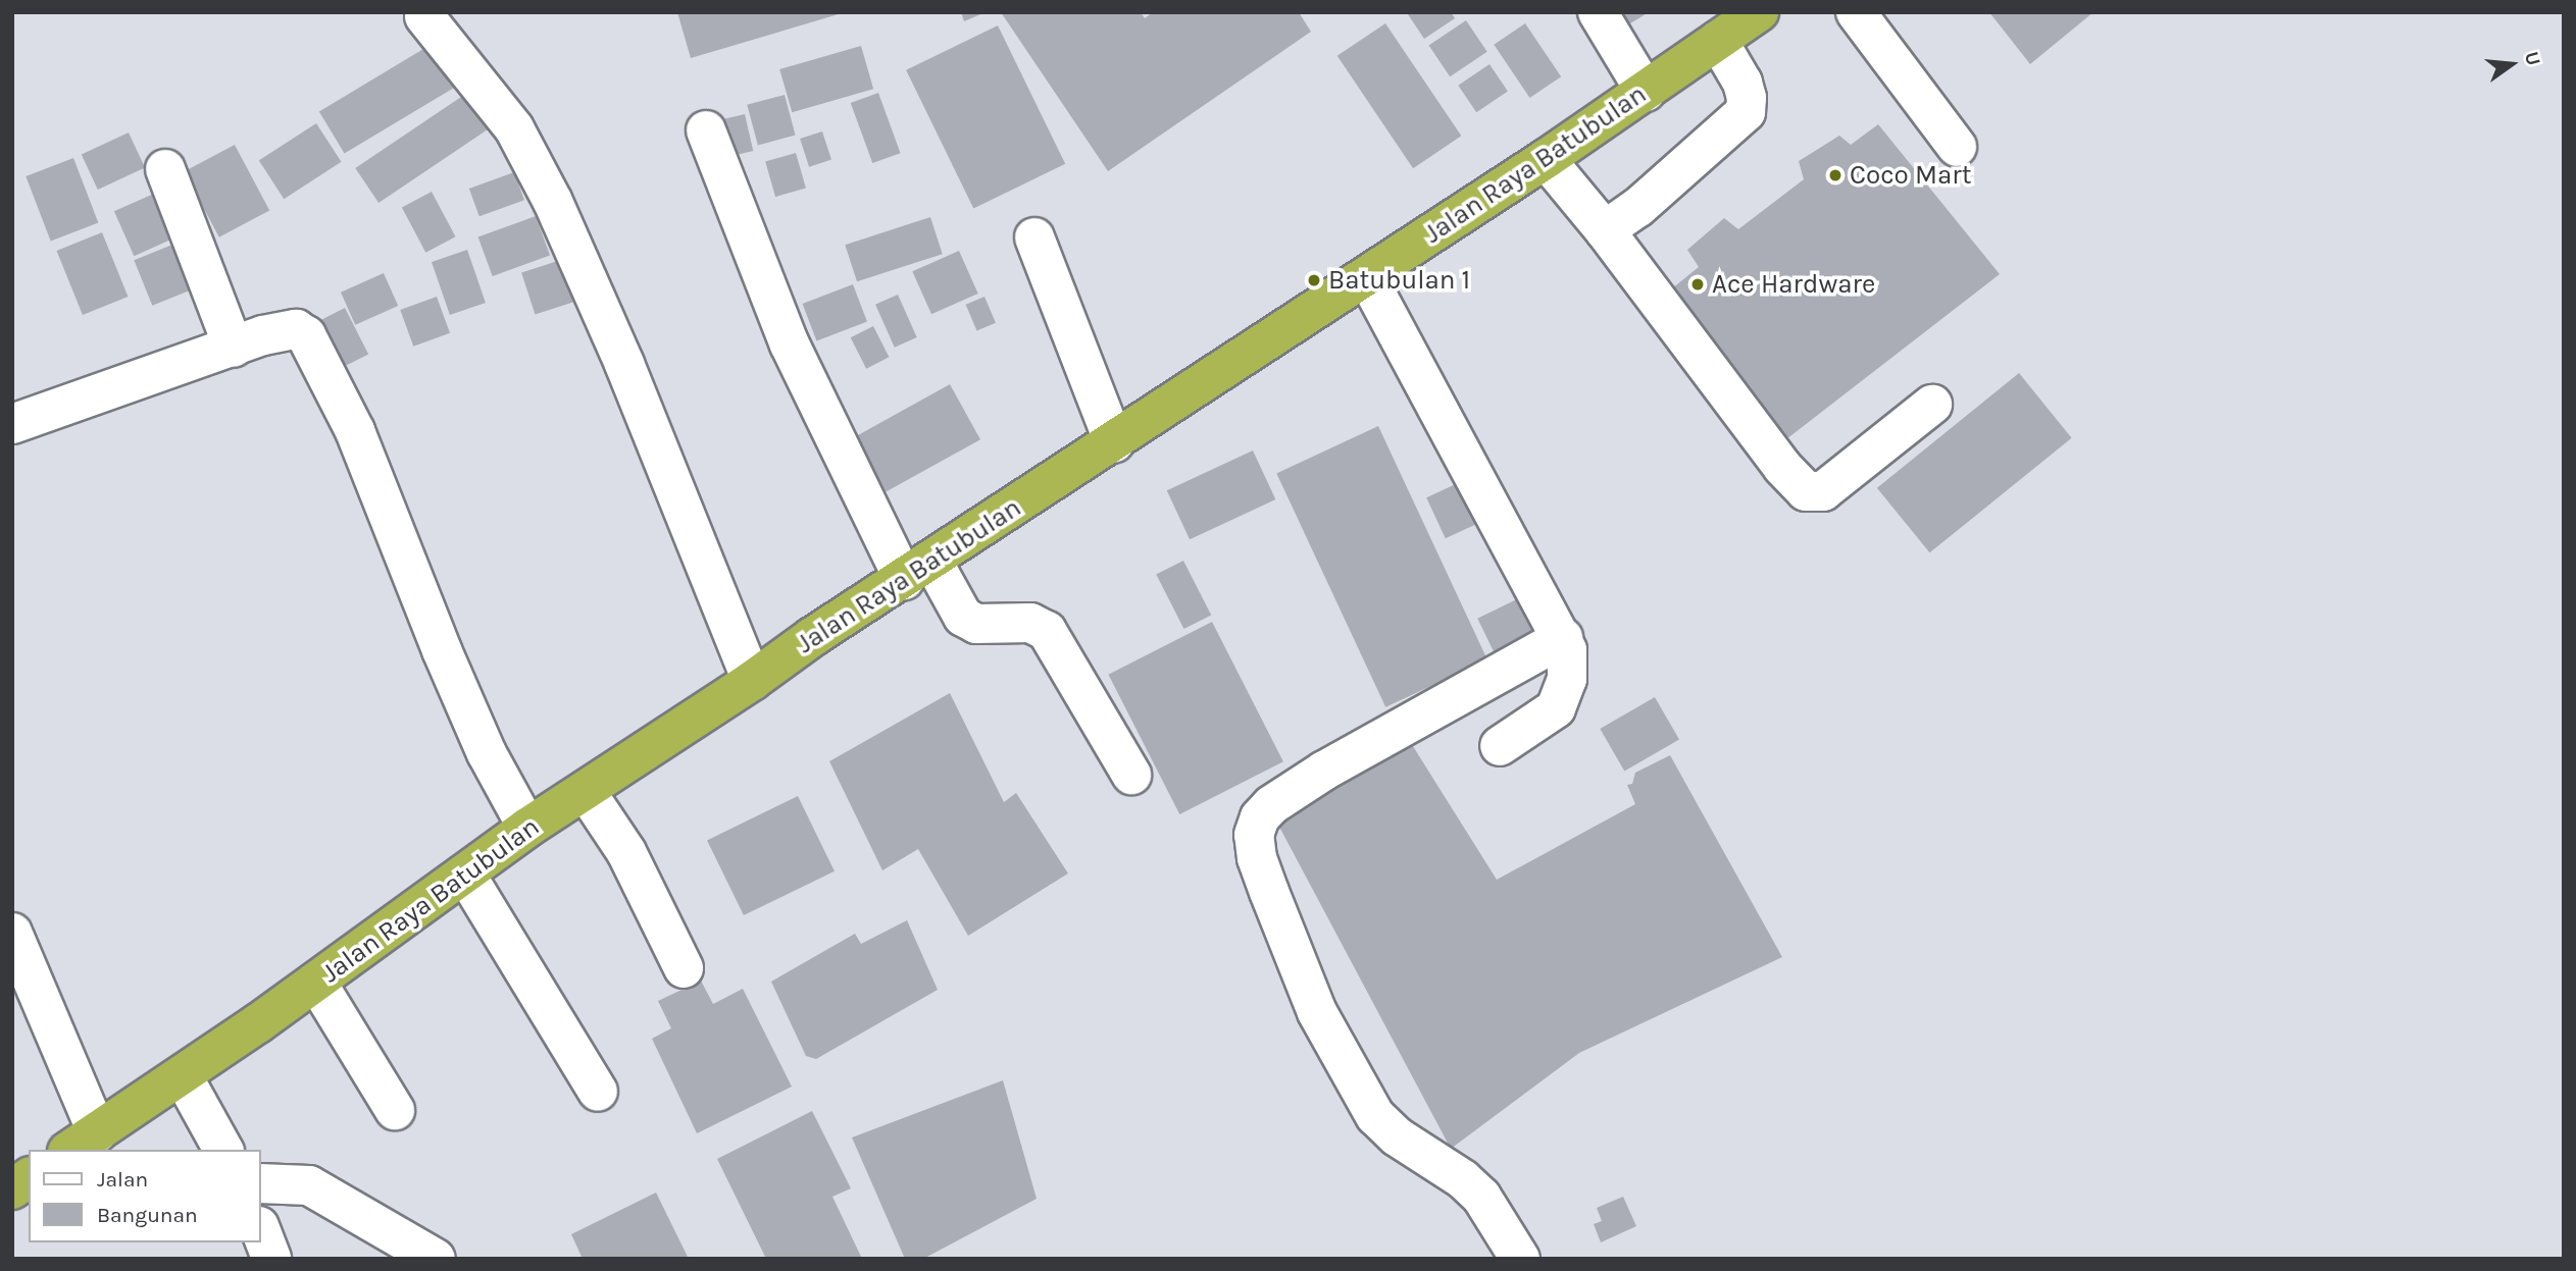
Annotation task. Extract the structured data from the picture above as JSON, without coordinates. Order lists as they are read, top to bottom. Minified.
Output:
{"streets":{"highway":["Jalan Raya Batubulan"]},"places":["Coco Mart","Batubulan 1","Ace Hardware"],"legend":["Jalan","Bangunan"],"north":"right"}
